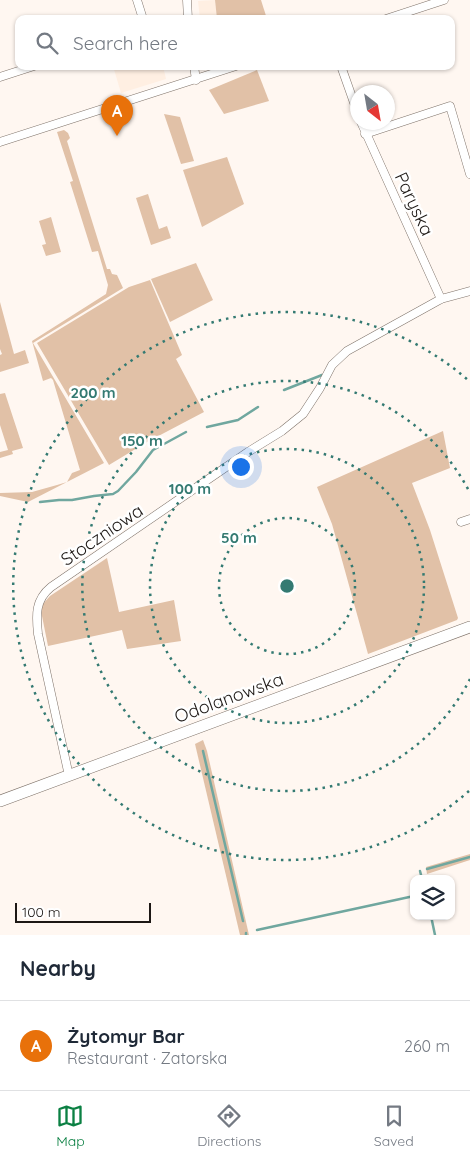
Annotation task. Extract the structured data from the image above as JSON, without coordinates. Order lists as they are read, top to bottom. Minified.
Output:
{"streets":{"street":["Paryska","Stoczniowa","Odolanowska"]},"crossings":[["Paryska","Stoczniowa"],["Stoczniowa","Odolanowska"]],"scale_bar":"100 m","north":"bottom right","page":{"search":"Search here","pins":"A","scale":"100 m","heading":"Nearby","list":[{"mark":"A","name":"Żytomyr Bar","note":"Restaurant · Zatorska","value":"260 m"}],"nav":["Map","Directions","Saved"]},"rings":["200 m","150 m","100 m","50 m"]}
